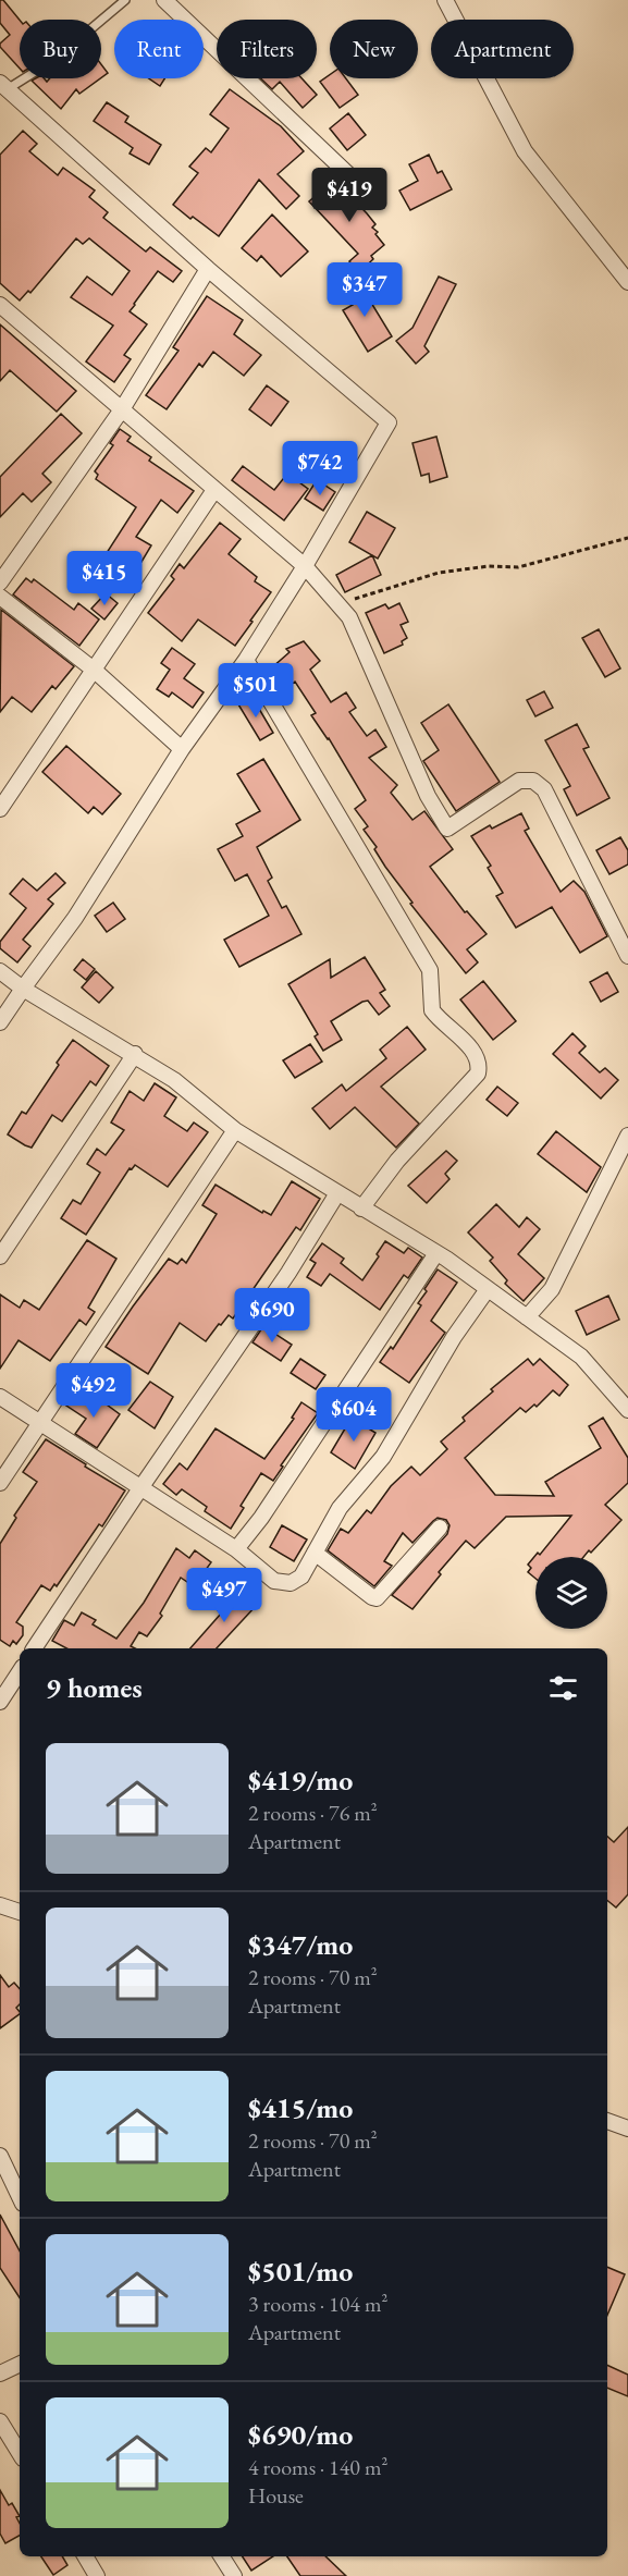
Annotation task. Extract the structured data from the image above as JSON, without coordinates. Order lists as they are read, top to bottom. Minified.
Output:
{"page":{"chip":["Buy","Rent","Filters","New","Apartment"],"price":["$419","$347","$742","$415","$501","$690","$492","$604","$497"],"heading":"9 homes","list":[{"name":"$419/mo","note":"2 rooms · 76 m² · Apartment"},{"name":"$347/mo","note":"2 rooms · 70 m² · Apartment"},{"name":"$415/mo","note":"2 rooms · 70 m² · Apartment"},{"name":"$501/mo","note":"3 rooms · 104 m² · Apartment"},{"name":"$690/mo","note":"4 rooms · 140 m² · House"}]}}
